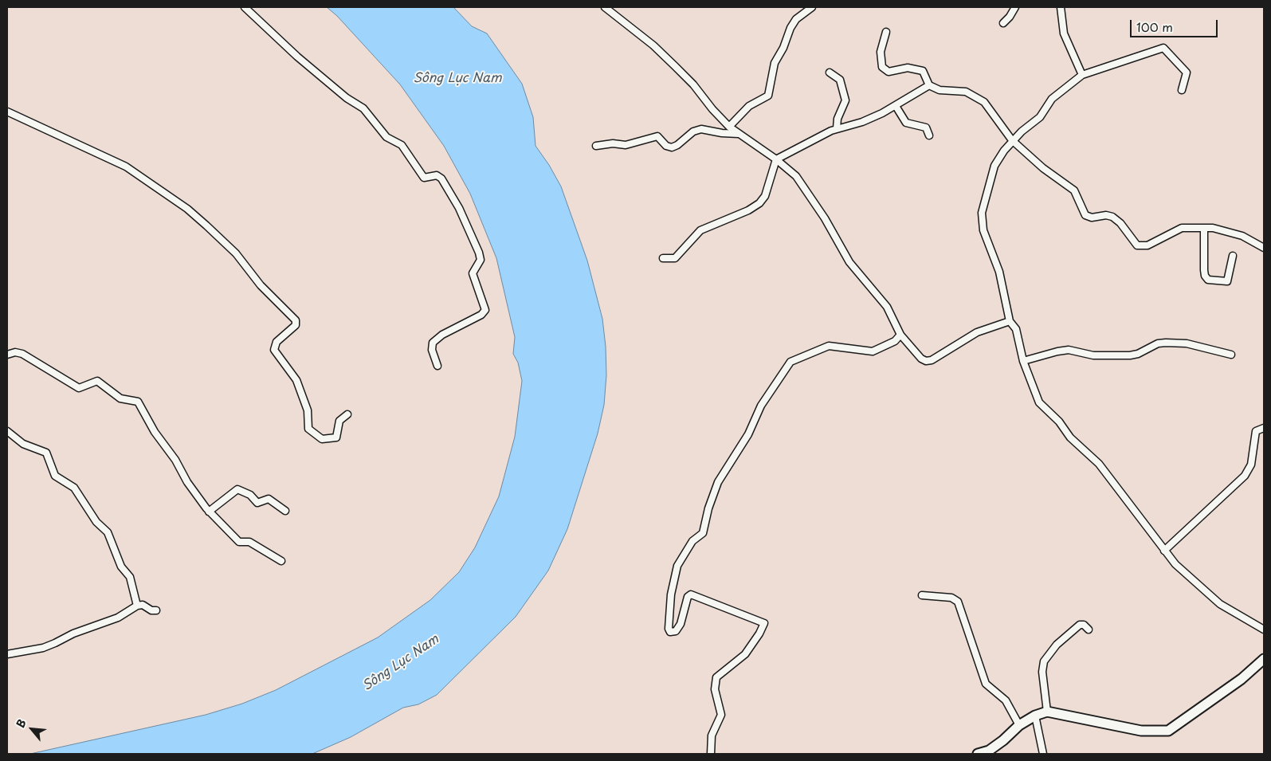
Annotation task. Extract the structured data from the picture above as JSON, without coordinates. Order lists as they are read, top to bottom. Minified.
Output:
{"water":["Sông Lục Nam"],"scale_bar":"100 m","north":"top left"}
